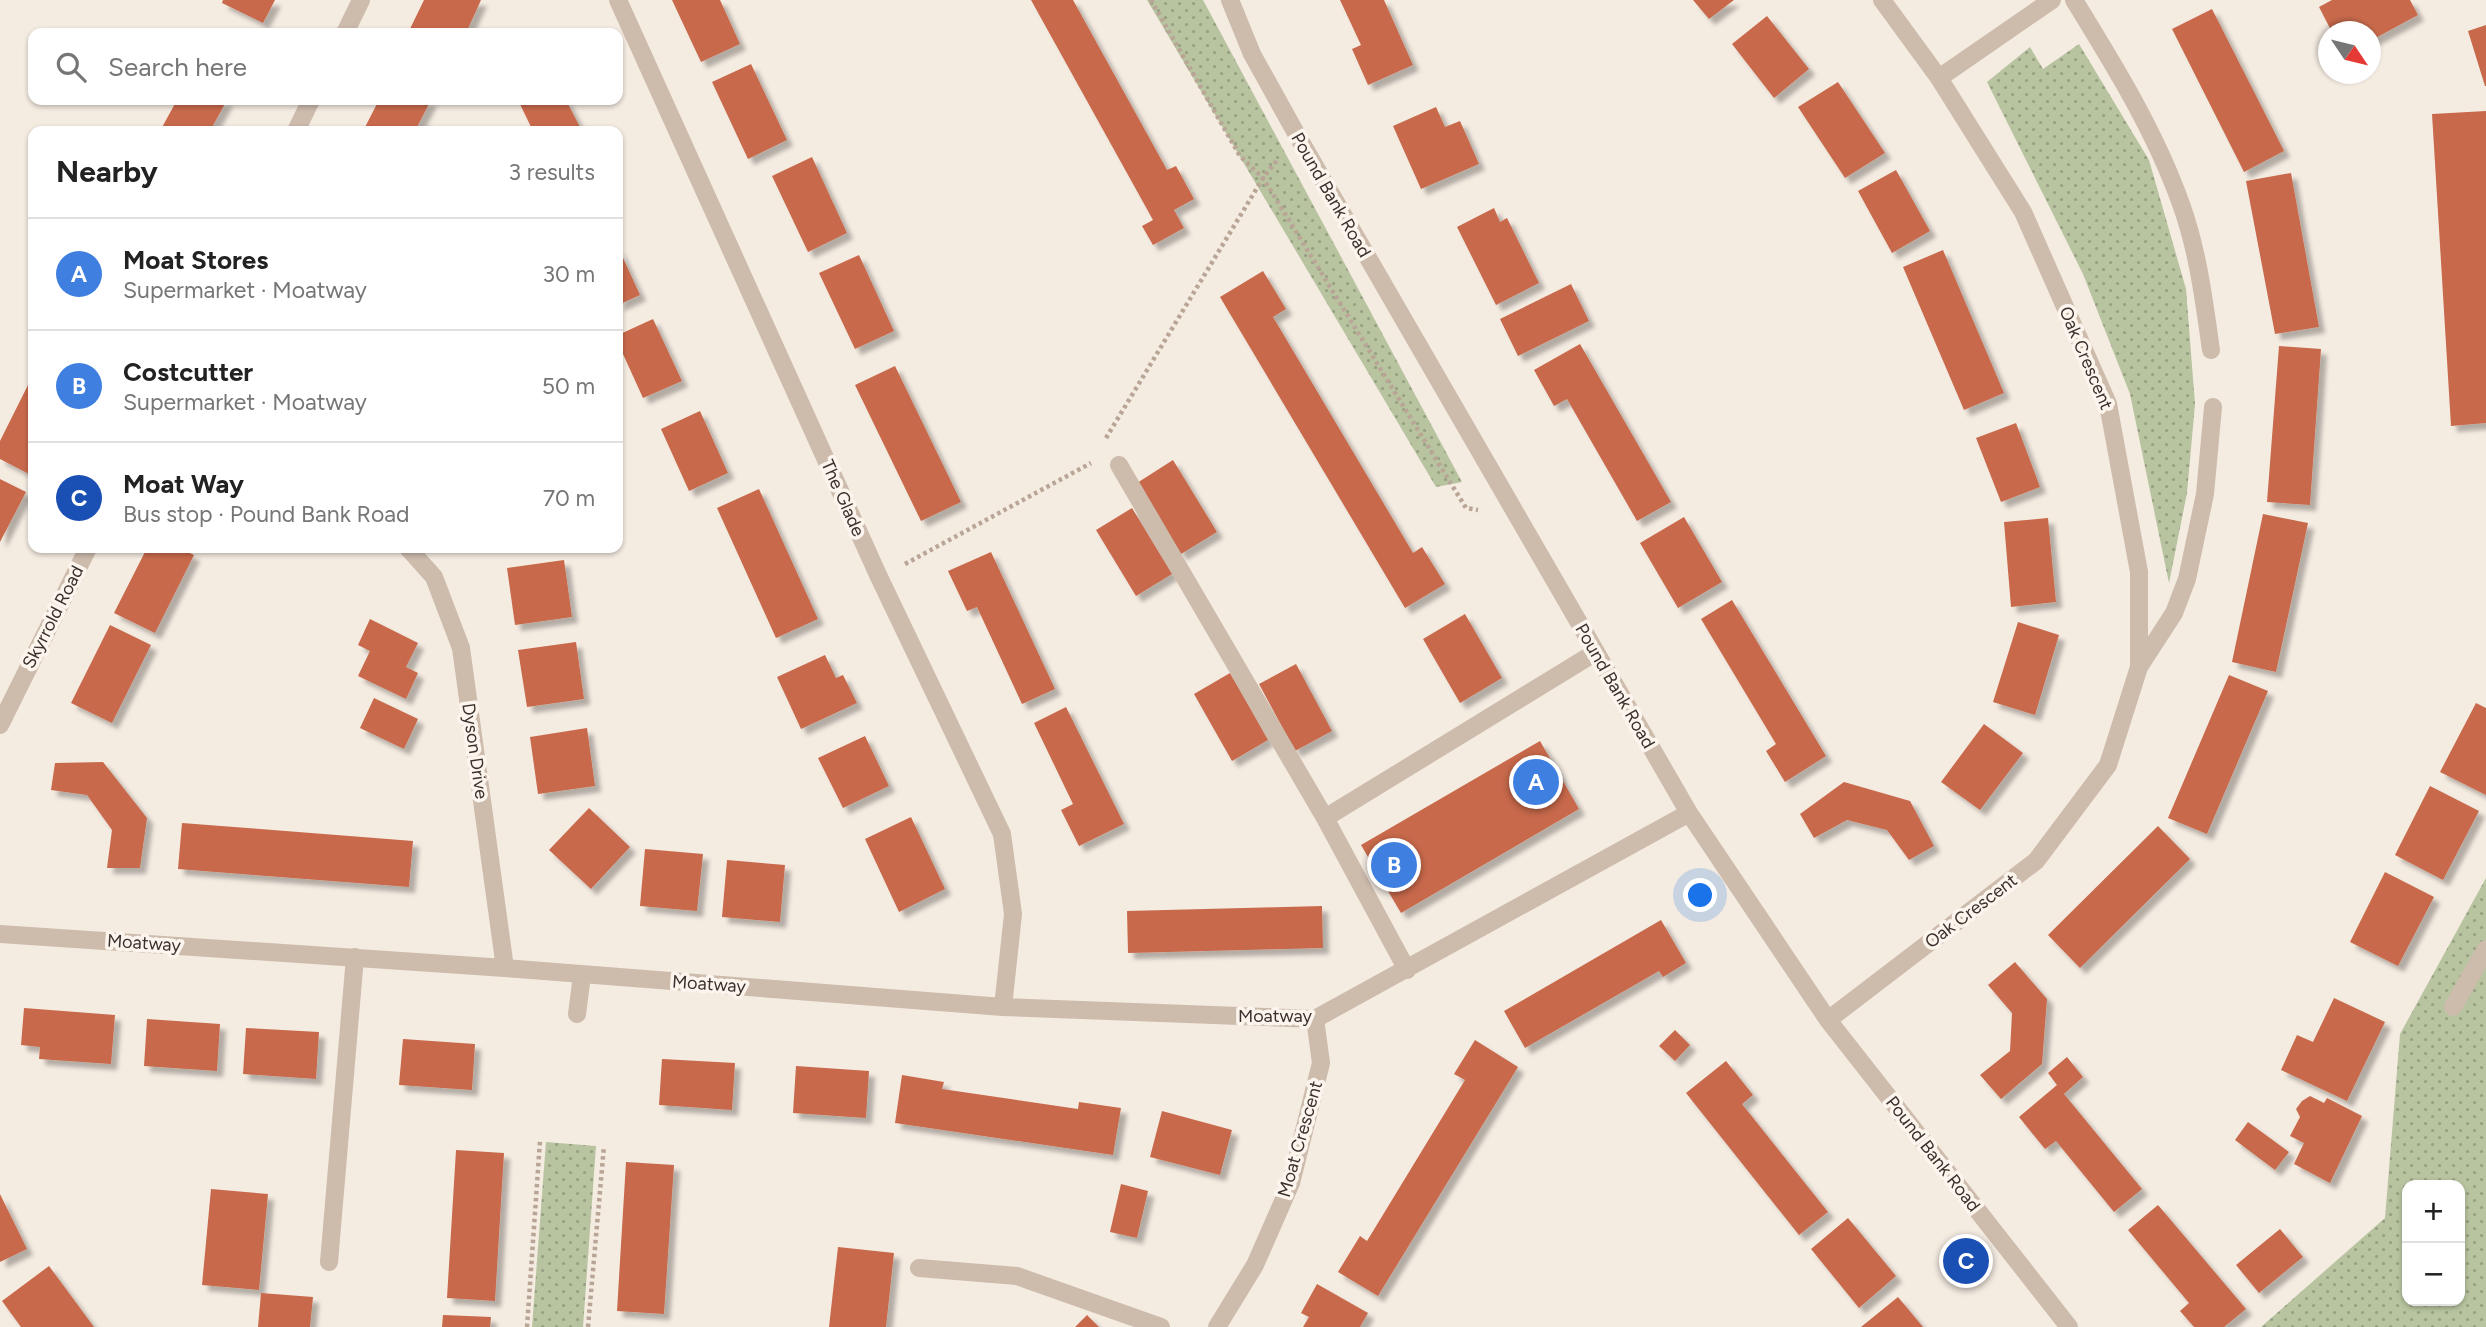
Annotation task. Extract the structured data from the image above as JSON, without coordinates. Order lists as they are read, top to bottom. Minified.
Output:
{"streets":{"street":["Pound Bank Road","Oak Crescent","The Glade","Skyrrold Road","Dyson Drive","Moatway","Moat Crescent"]},"crossings":[["Pound Bank Road","Oak Crescent"],["Pound Bank Road","Moatway"],["The Glade","Moatway"],["Dyson Drive","Moatway"],["Moatway","Moat Crescent"]],"north":"bottom right","page":{"search":"Search here","heading":["Nearby","3 results"],"list":[{"mark":"A","name":"Moat Stores","note":"Supermarket · Moatway","value":"30 m"},{"mark":"B","name":"Costcutter","note":"Supermarket · Moatway","value":"50 m"},{"mark":"C","name":"Moat Way","note":"Bus stop · Pound Bank Road","value":"70 m"}],"pins":["A","B","C"],"map_buttons":["+","−"]}}
